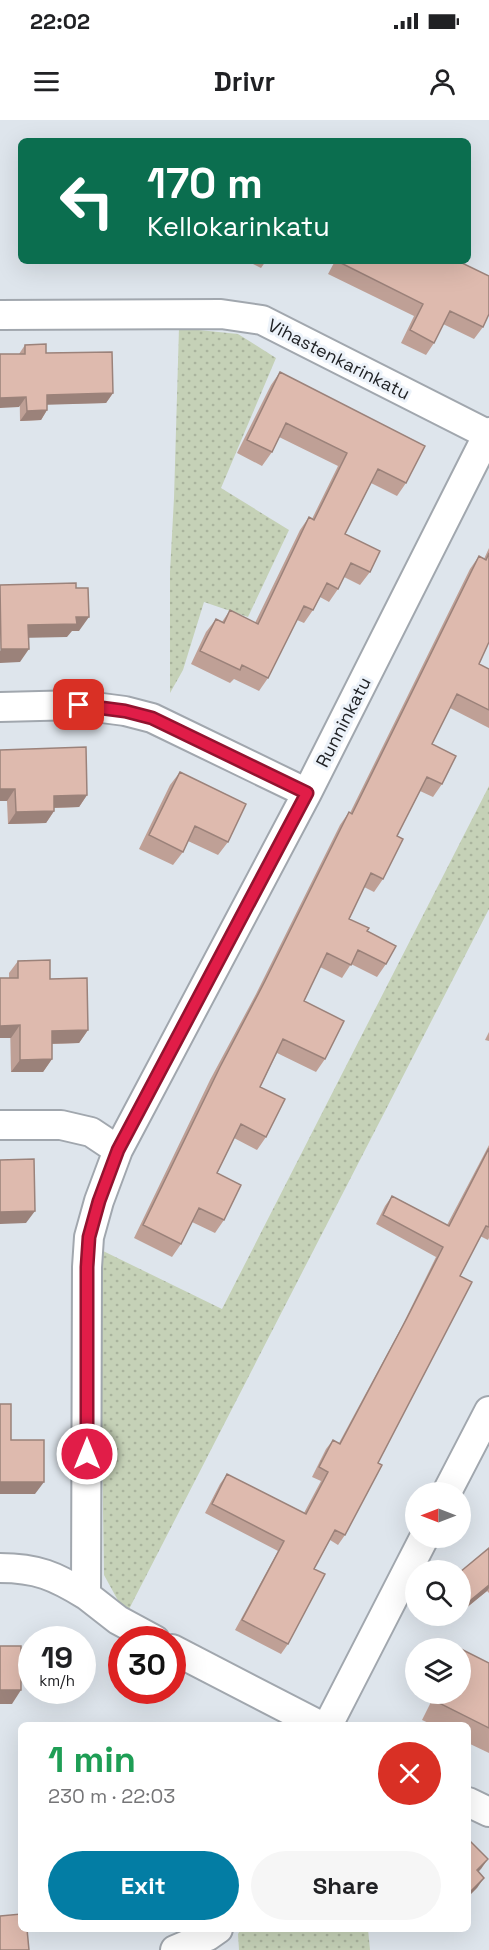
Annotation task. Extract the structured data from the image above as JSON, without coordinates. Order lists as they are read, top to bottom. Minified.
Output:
{"streets":{"street":["Vihastenkarinkatu","Runninkatu"]},"crossings":[["Vihastenkarinkatu","Runninkatu"]],"north":"left","page":{"status":"22:02","header":"Drivr","turn":["170 m","Kellokarinkatu"],"speed":"19 km/h","limit":"30","heading":["1 min","230 m · 22:03"],"buttons":["Exit","Share"]}}
